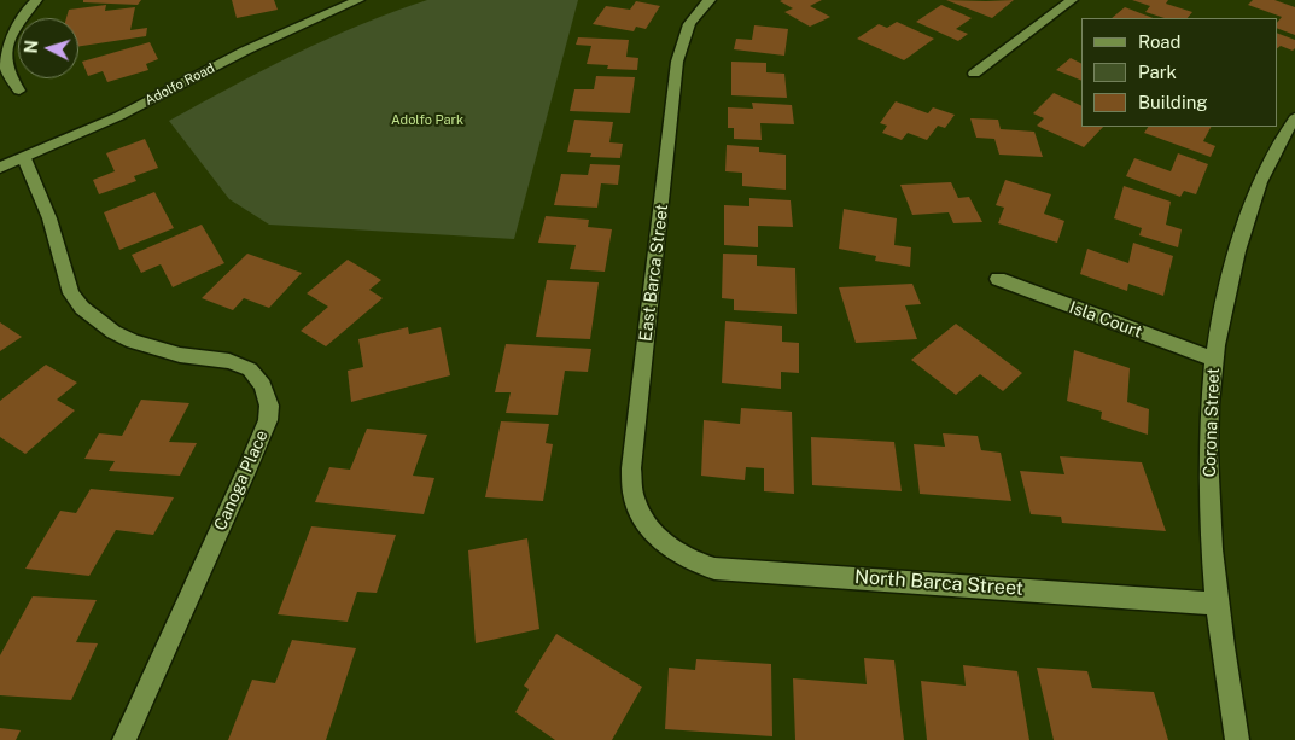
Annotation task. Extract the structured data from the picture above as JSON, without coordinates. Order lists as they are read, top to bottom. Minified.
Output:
{"streets":{"street":["Adolfo Road","East Barca Street","Isla Court","Corona Street","Canoga Place","North Barca Street"]},"crossings":[["Adolfo Road","Canoga Place"],["East Barca Street","North Barca Street"],["Isla Court","Corona Street"],["Corona Street","North Barca Street"]],"parks":["Adolfo Park"],"legend":["Road","Park","Building"],"north":"left"}
